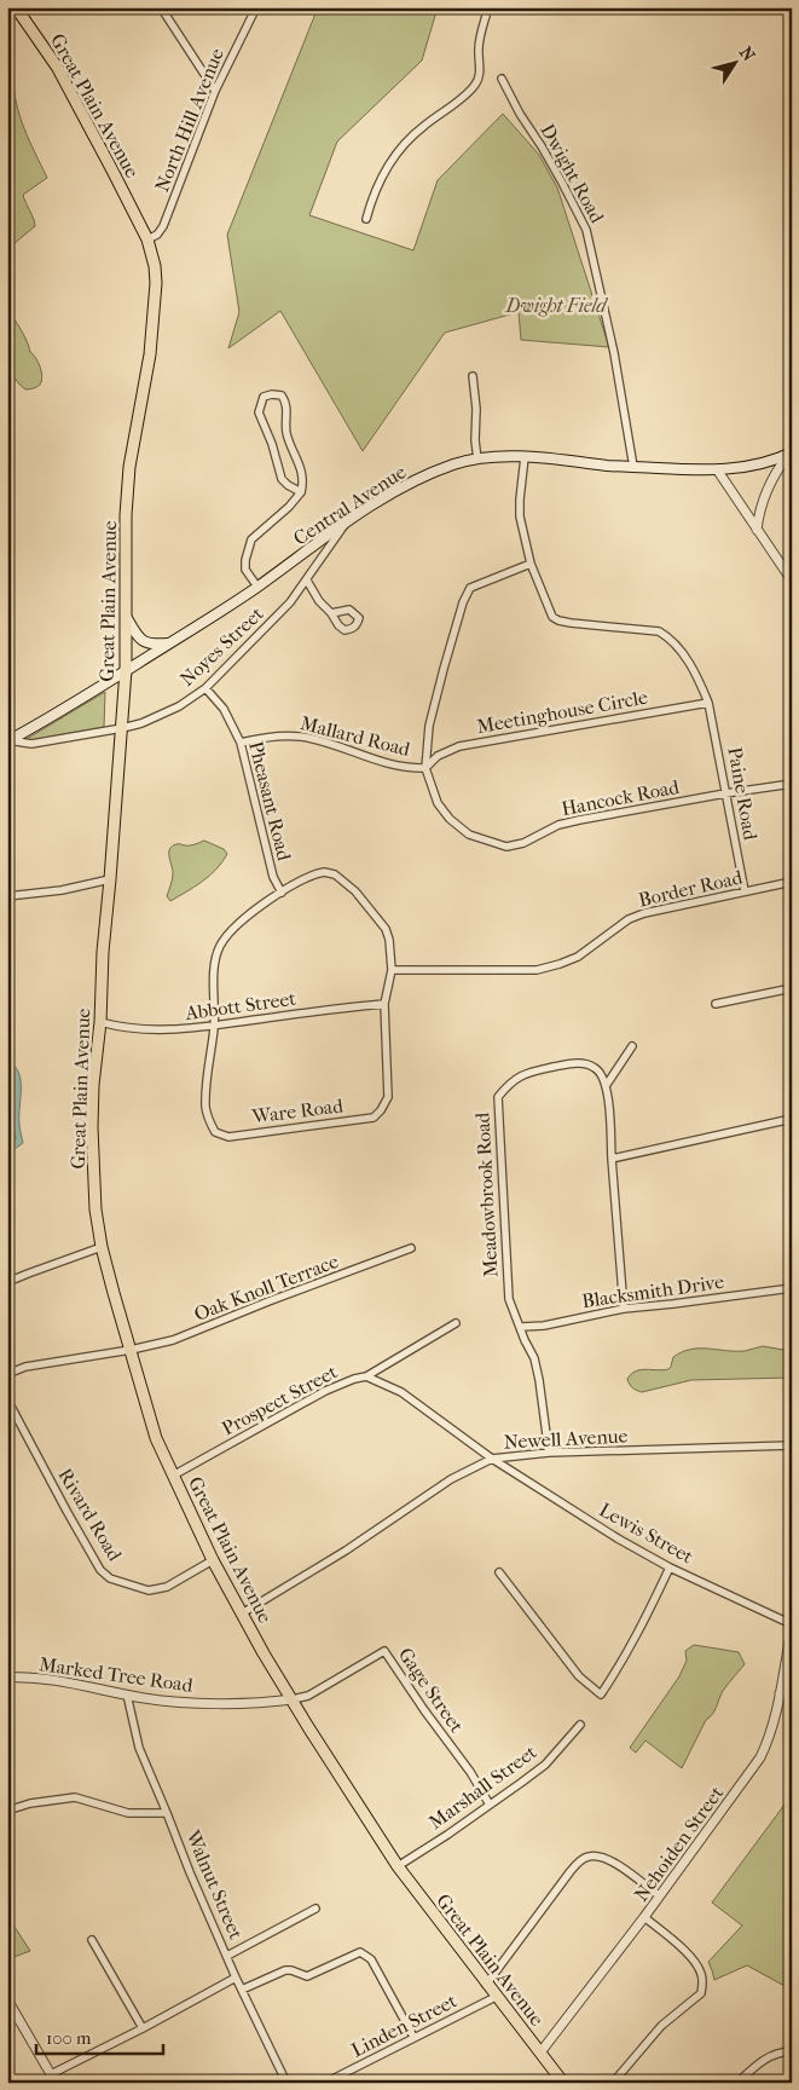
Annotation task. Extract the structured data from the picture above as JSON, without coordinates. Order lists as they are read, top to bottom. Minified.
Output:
{"streets":{"main road":["Great Plain Avenue","Central Avenue"],"street":["North Hill Avenue","Dwight Road","Noyes Street","Meetinghouse Circle","Mallard Road","Paine Road","Hancock Road","Pheasant Road","Border Road","Abbott Street","Ware Road","Meadowbrook Road","Oak Knoll Terrace","Blacksmith Drive","Prospect Street","Newell Avenue","Rivard Road","Lewis Street","Marked Tree Road","Gage Street","Marshall Street","Nehoiden Street","Walnut Street","Linden Street"]},"crossings":[["Great Plain Avenue","North Hill Avenue"],["Great Plain Avenue","Central Avenue"],["Great Plain Avenue","Noyes Street"],["Great Plain Avenue","Abbott Street"],["Great Plain Avenue","Oak Knoll Terrace"],["Great Plain Avenue","Prospect Street"],["Great Plain Avenue","Newell Avenue"],["Great Plain Avenue","Rivard Road"],["Great Plain Avenue","Marked Tree Road"],["Great Plain Avenue","Gage Street"],["Great Plain Avenue","Marshall Street"],["Great Plain Avenue","Nehoiden Street"],["Great Plain Avenue","Linden Street"],["Dwight Road","Central Avenue"],["Central Avenue","Noyes Street"],["Noyes Street","Pheasant Road"],["Meetinghouse Circle","Mallard Road"],["Meetinghouse Circle","Paine Road"],["Meetinghouse Circle","Hancock Road"],["Mallard Road","Hancock Road"],["Mallard Road","Pheasant Road"],["Paine Road","Hancock Road"],["Paine Road","Border Road"],["Pheasant Road","Ware Road"],["Border Road","Ware Road"],["Abbott Street","Ware Road"],["Meadowbrook Road","Blacksmith Drive"],["Meadowbrook Road","Newell Avenue"],["Prospect Street","Newell Avenue"],["Prospect Street","Lewis Street"],["Newell Avenue","Lewis Street"],["Lewis Street","Nehoiden Street"],["Marked Tree Road","Gage Street"],["Marked Tree Road","Walnut Street"],["Gage Street","Marshall Street"]],"parks":["Dwight Field"],"scale_bar":"100 m","north":"top right"}
